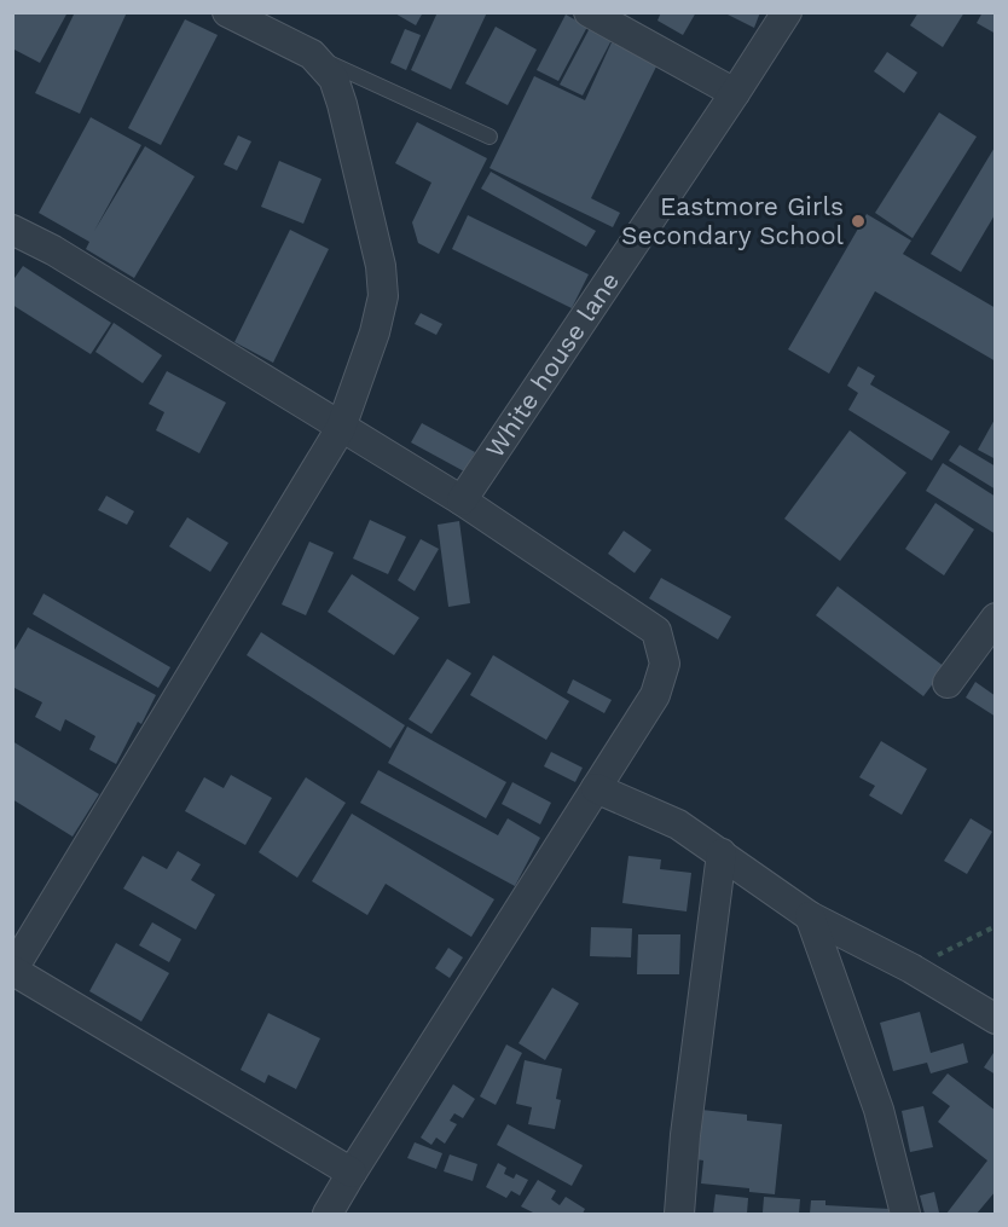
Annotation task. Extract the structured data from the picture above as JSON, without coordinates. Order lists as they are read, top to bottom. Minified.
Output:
{"streets":{"street":["White house lane"]},"places":["Eastmore Girls Secondary School"]}
